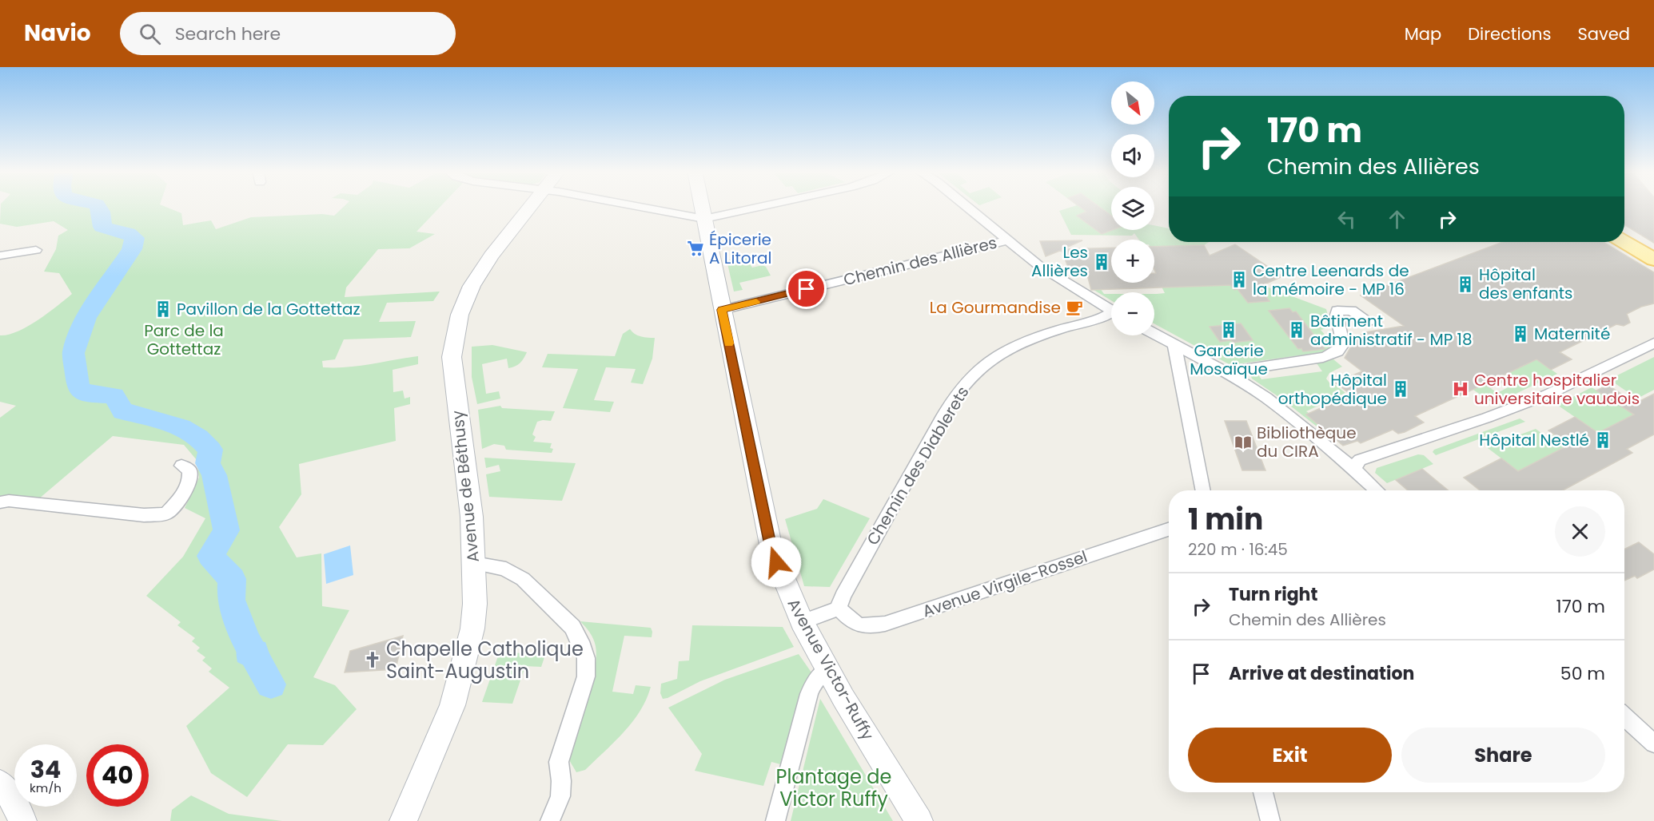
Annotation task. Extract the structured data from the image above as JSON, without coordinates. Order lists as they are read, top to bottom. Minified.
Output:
{"streets":{"street":["Chemin des Allières","Chemin des Diablerets","Avenue de Béthusy","Avenue Virgile-Rossel","Avenue Victor-Ruffy"]},"crossings":[["Chemin des Allières","Avenue Victor-Ruffy"],["Chemin des Diablerets","Avenue Virgile-Rossel"]],"parks":["Parc de la Gottettaz","Plantage de Victor Ruffy"],"places":{"supermarket":["Épicerie A Litoral"],"building":["Les Allières","Centre Leenards de la mémoire - MP 16","Hôpital des enfants","Pavillon de la Gottettaz","Garderie Mosaïque","Bâtiment administratif - MP 18","Maternité","Hôpital orthopédique","Hôpital Nestlé"],"cafe":["La Gourmandise"],"hospital":["Centre hospitalier universitaire vaudois"],"library":["Bibliothèque du CIRA"],"church":["Chapelle Catholique Saint-Augustin"]},"north":"bottom right","page":{"header":"Navio","search":"Search here","nav":["Map","Directions","Saved"],"map_buttons":["+","−"],"turn":["170 m","Chemin des Allières"],"heading":["1 min","220 m · 16:45"],"list":[{"name":"Turn right","note":"Chemin des Allières","value":"170 m"},{"name":"Arrive at destination","value":"50 m"}],"buttons":["Exit","Share"],"speed":"34 km/h","limit":"40"}}
